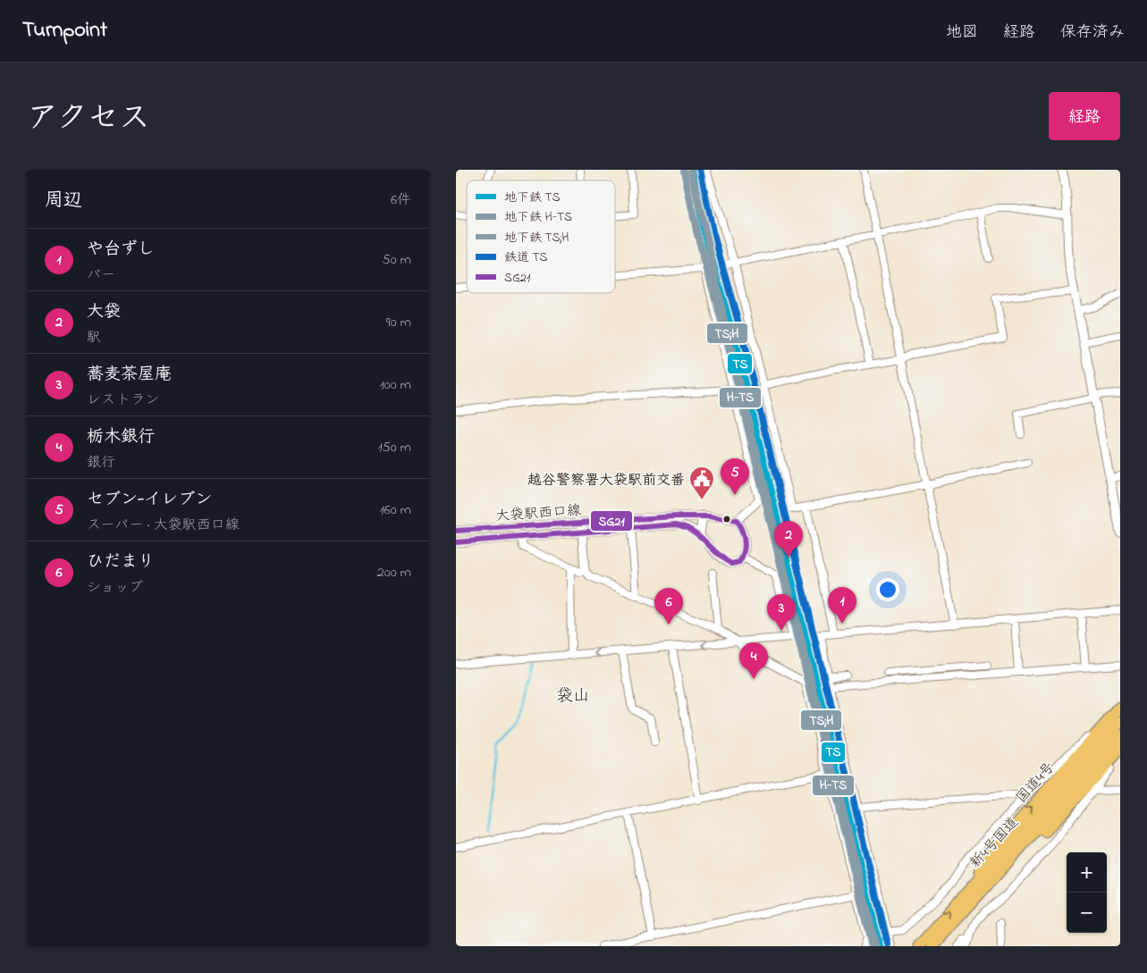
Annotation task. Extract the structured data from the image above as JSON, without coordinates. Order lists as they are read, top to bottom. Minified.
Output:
{"streets":{"highway":["国道4号","新4号国道"],"street":["大袋駅西口線"]},"crossings":[["国道4号","新4号国道"]],"districts":["袋山"],"places":{"public building":["越谷警察署大袋駅前交番"]},"lines":["metro line TS","rail line TS","metro line H-TS","metro line TS;H","transit line SG21"],"legend":["地下鉄 TS","地下鉄 H-TS","地下鉄 TS;H","鉄道 TS","SG21"],"page":{"header":"Turnpoint","nav":["地図","経路","保存済み"],"title":"アクセス","buttons":"経路","heading":["周辺","6件"],"list":[{"mark":"1","name":"や台ずし","note":"バー","value":"50 m"},{"mark":"2","name":"大袋","note":"駅","value":"90 m"},{"mark":"3","name":"蕎麦茶屋庵","note":"レストラン","value":"100 m"},{"mark":"4","name":"栃木銀行","note":"銀行","value":"150 m"},{"mark":"5","name":"セブン-イレブン","note":"スーパー · 大袋駅西口線","value":"160 m"},{"mark":"6","name":"ひだまり","note":"ショップ","value":"200 m"}],"pins":["5","2","1","6","3","4"],"map_buttons":["+","−"]}}
